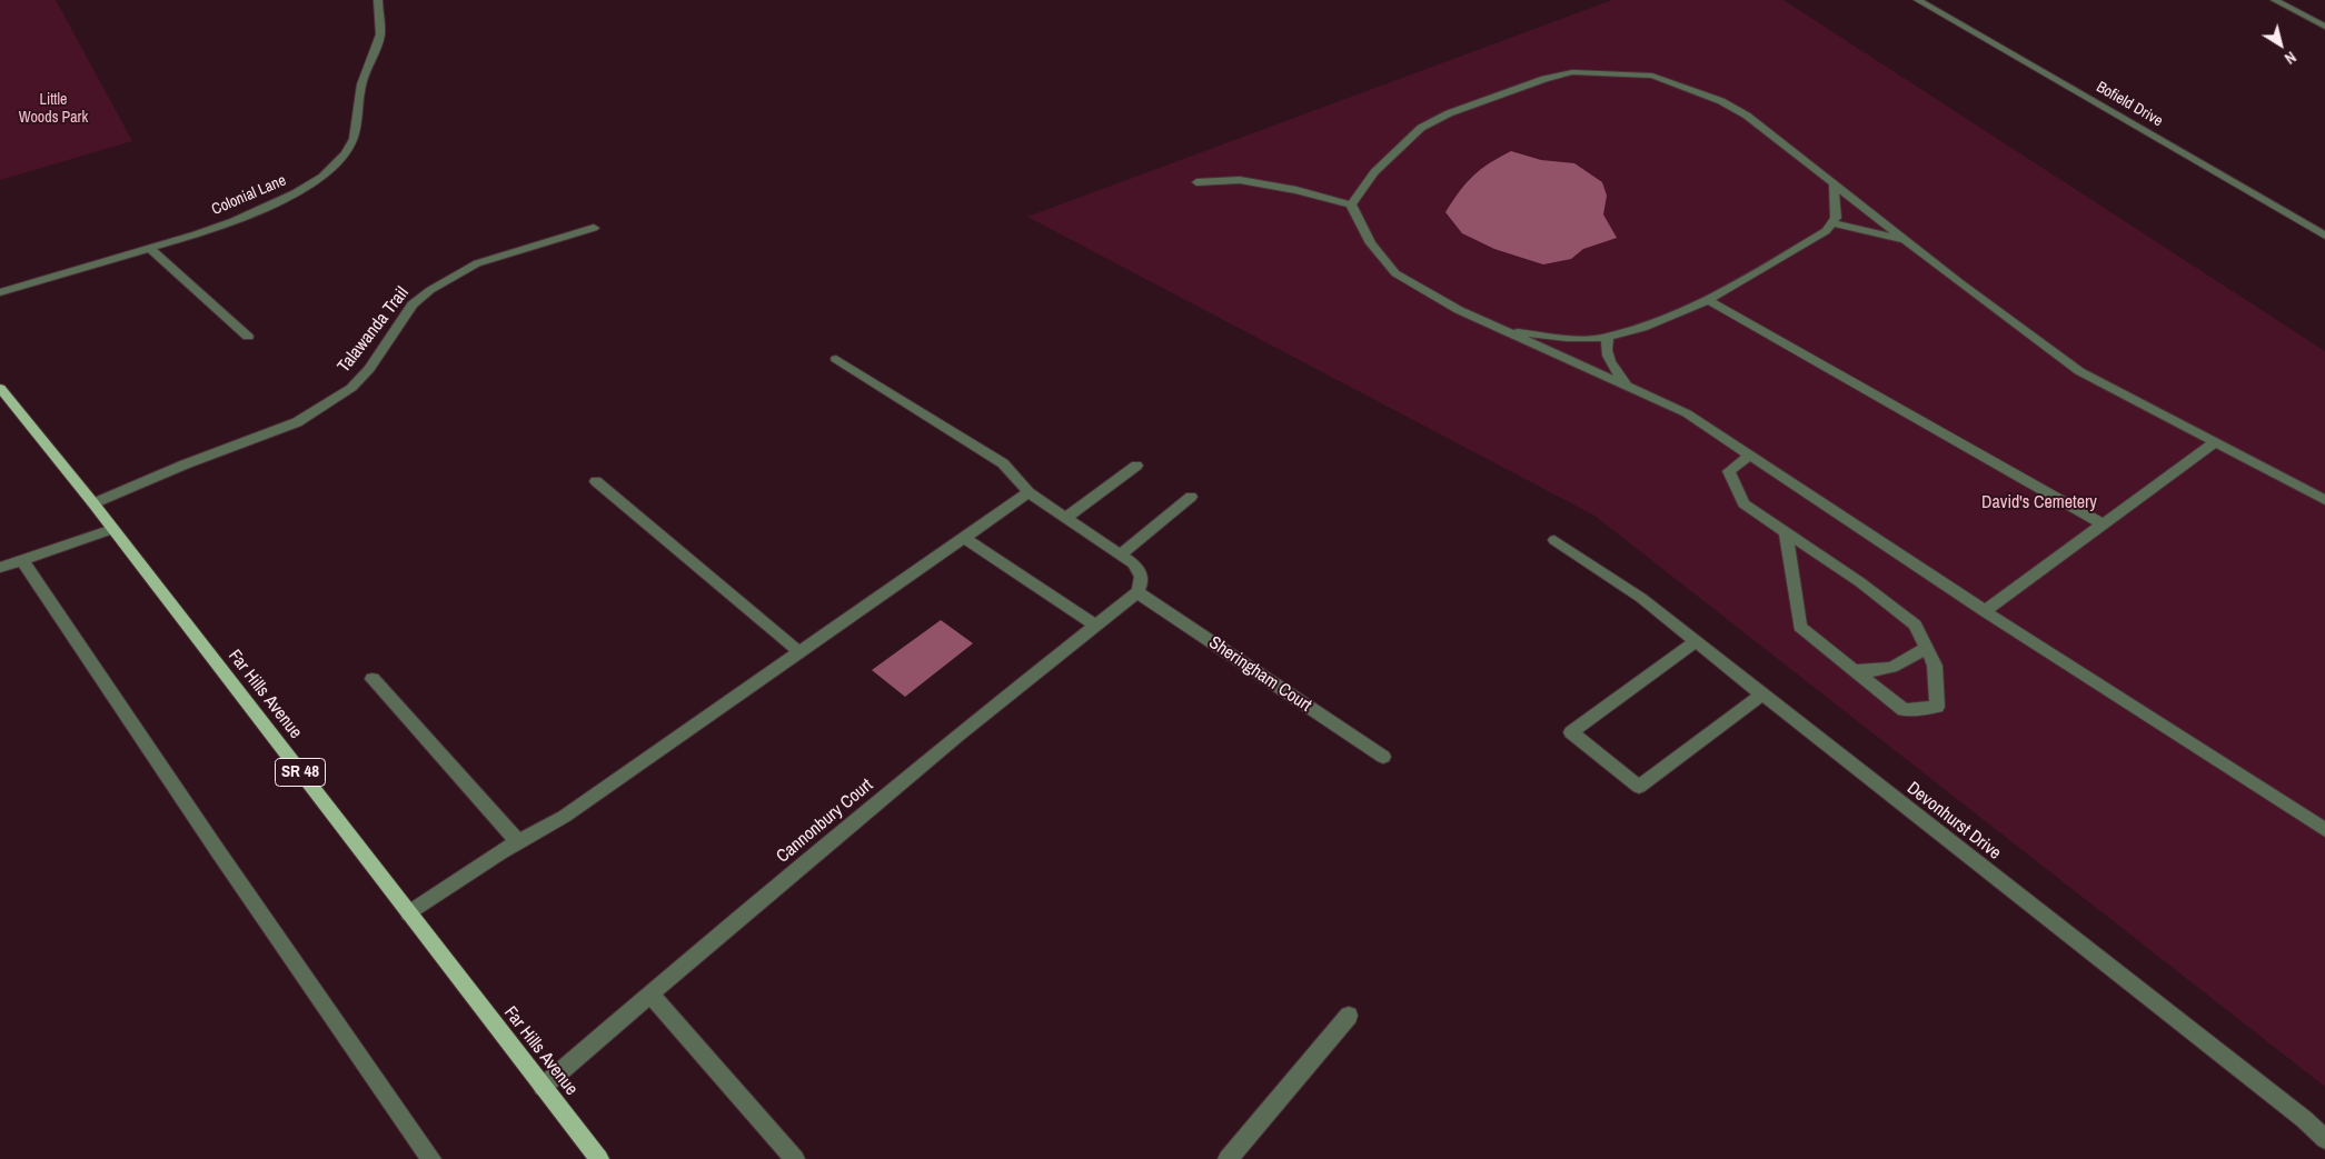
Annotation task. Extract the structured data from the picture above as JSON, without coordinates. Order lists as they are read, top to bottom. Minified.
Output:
{"streets":{"main road":["Far Hills Avenue","SR 48"],"street":["Bofield Drive","Colonial Lane","Talawanda Trail","Sheringham Court","Cannonbury Court","Devonhurst Drive"]},"crossings":[["Talawanda Trail","Far Hills Avenue"],["Sheringham Court","Cannonbury Court"],["Far Hills Avenue","Cannonbury Court"]],"parks":["Little Woods Park","David's Cemetery"],"north":"bottom right"}
